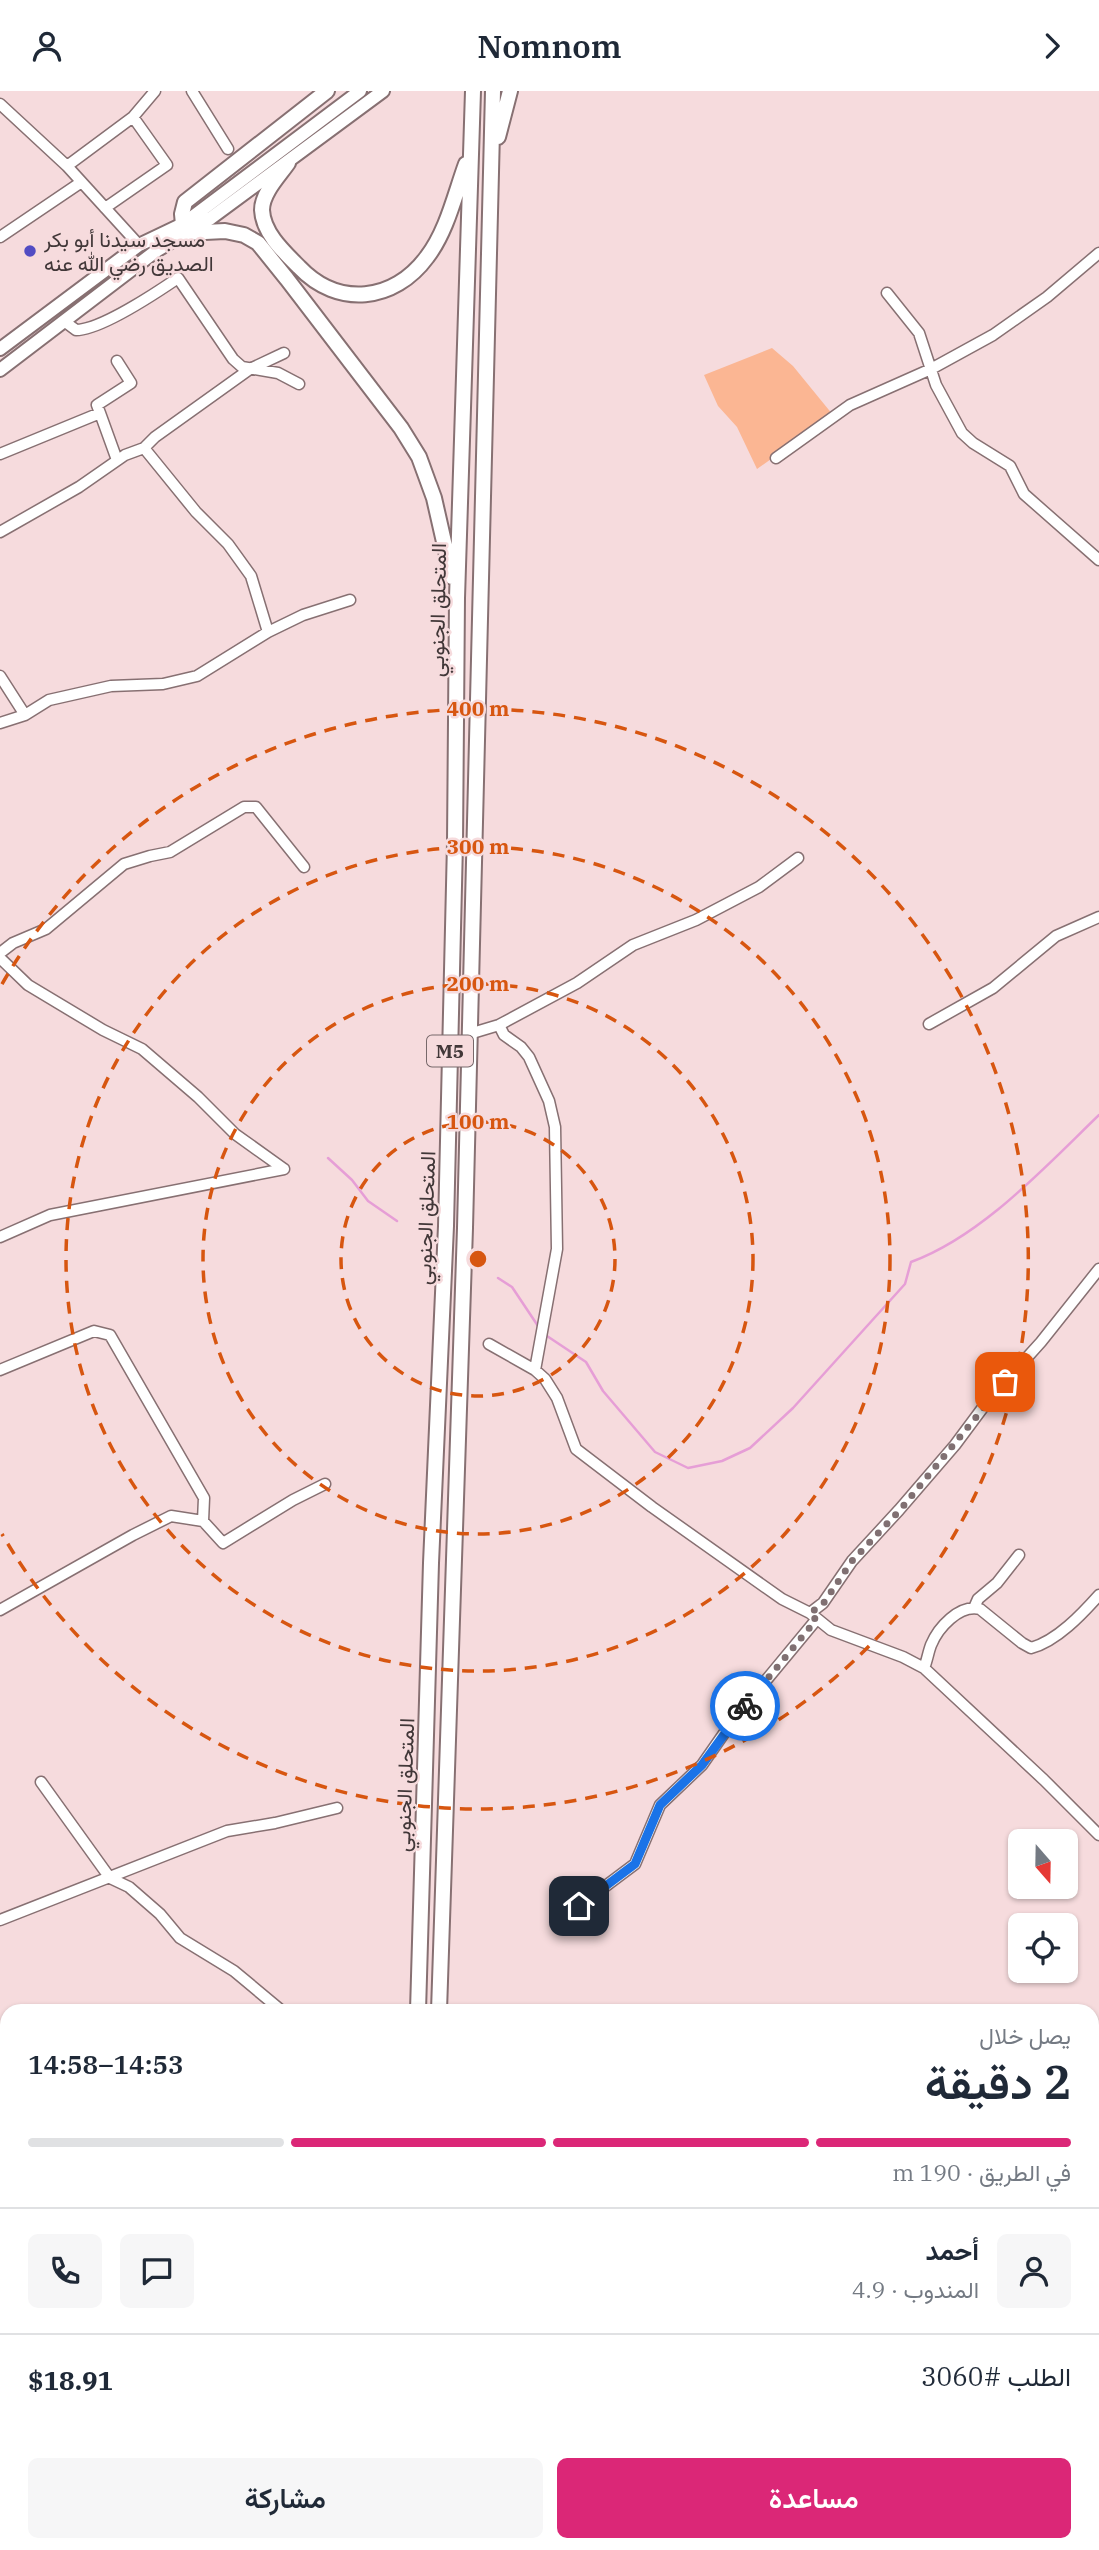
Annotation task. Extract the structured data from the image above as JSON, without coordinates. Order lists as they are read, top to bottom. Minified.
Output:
{"streets":{"highway":["المتحلق الجنوبي","M5"]},"places":["مسجد سيدنا أبو بكر الصديق رضي الله عنه"],"north":"bottom","page":{"header":"Nomnom","heading":["2 دقيقة","يصل خلال","14:53–14:58"],"panel":["أحمد","المندوب · 4.9","الطلب #3060","$18.91"],"bar":"في الطريق · 190 m","buttons":["مساعدة","مشاركة"]},"rings":["400 m","300 m","200 m","100 m"]}
